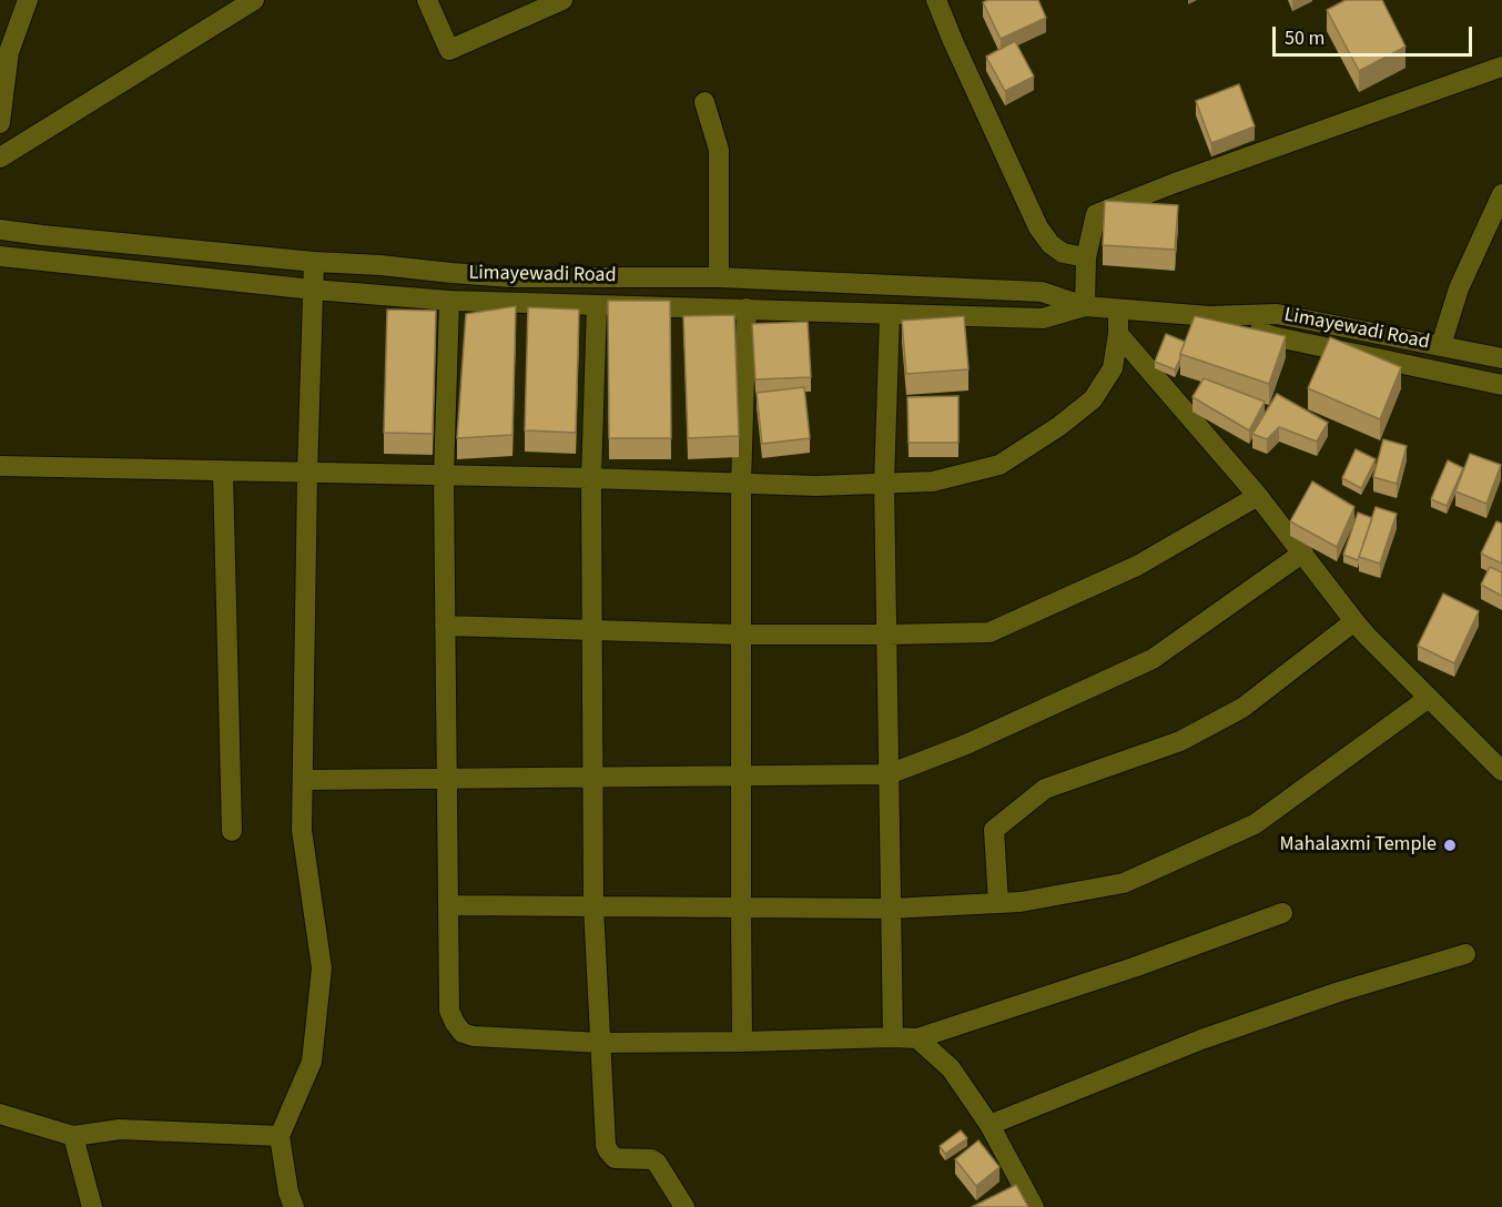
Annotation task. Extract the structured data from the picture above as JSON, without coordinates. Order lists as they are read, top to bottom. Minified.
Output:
{"streets":{"street":["Limayewadi Road"]},"places":["Mahalaxmi Temple"],"scale_bar":"50 m"}
